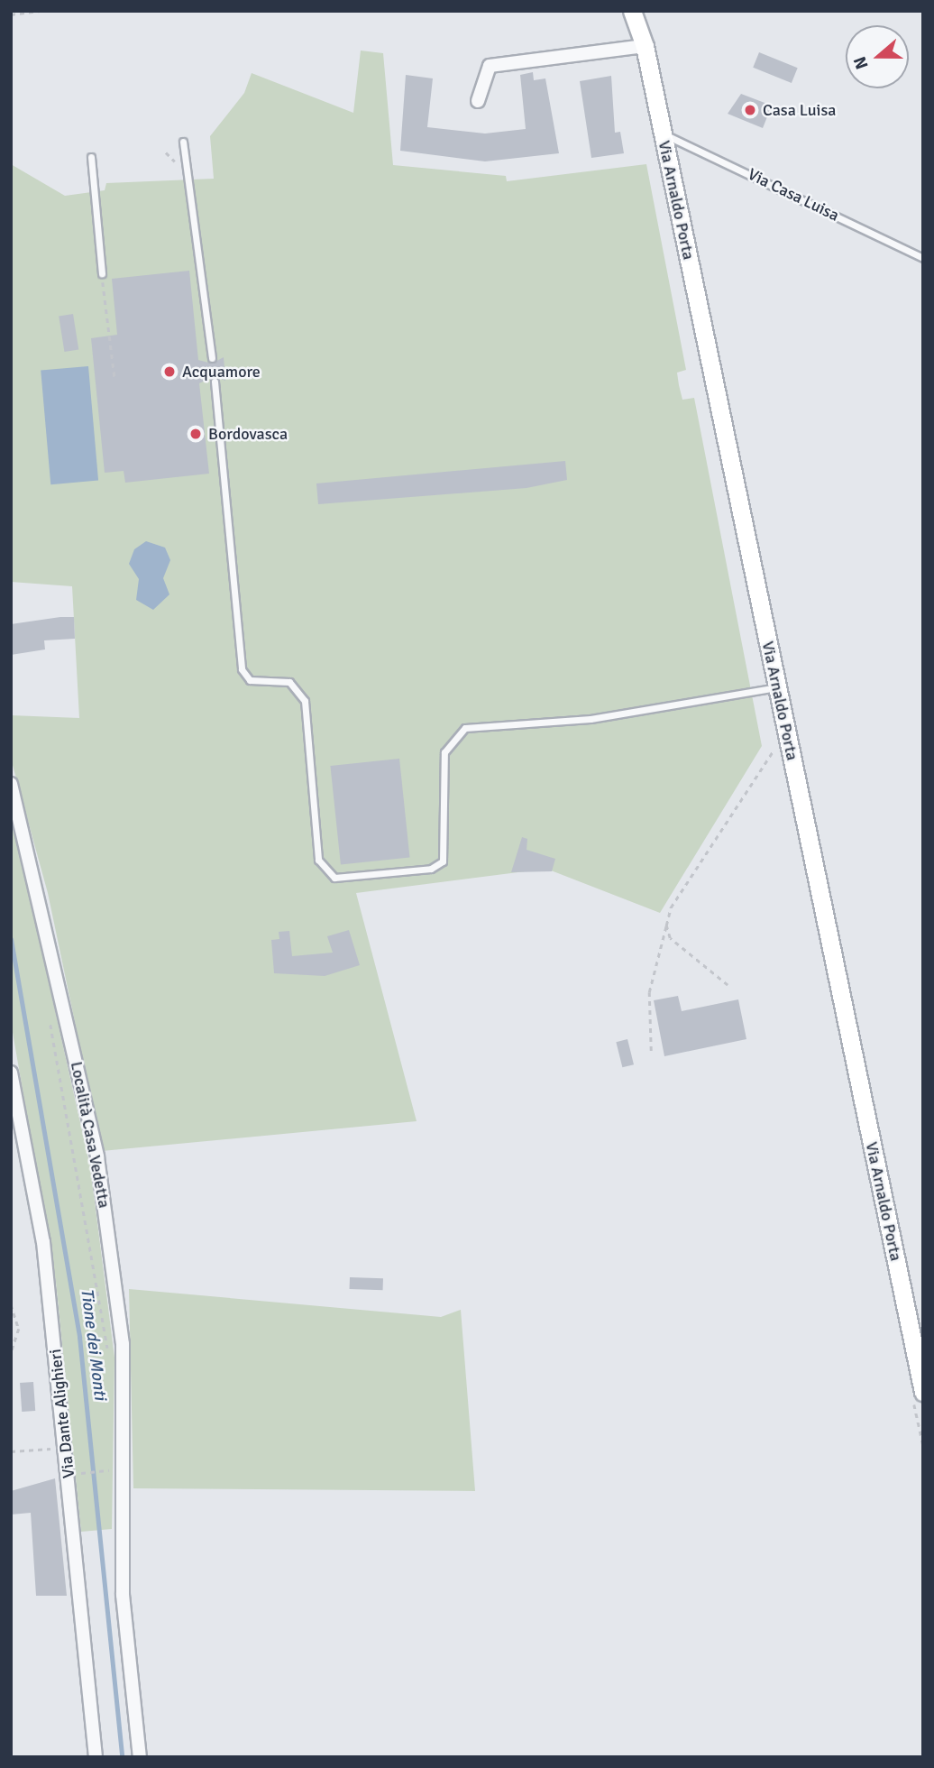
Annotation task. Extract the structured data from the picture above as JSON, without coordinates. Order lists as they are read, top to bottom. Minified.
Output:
{"streets":{"street":["Via Arnaldo Porta","Località Casa Vedetta","Via Dante Alighieri"],"lane":["Via Casa Luisa"]},"crossings":[["Via Casa Luisa","Via Arnaldo Porta"]],"water":["Tione dei Monti"],"places":["Casa Luisa","Acquamore","Bordovasca"],"north":"left"}
